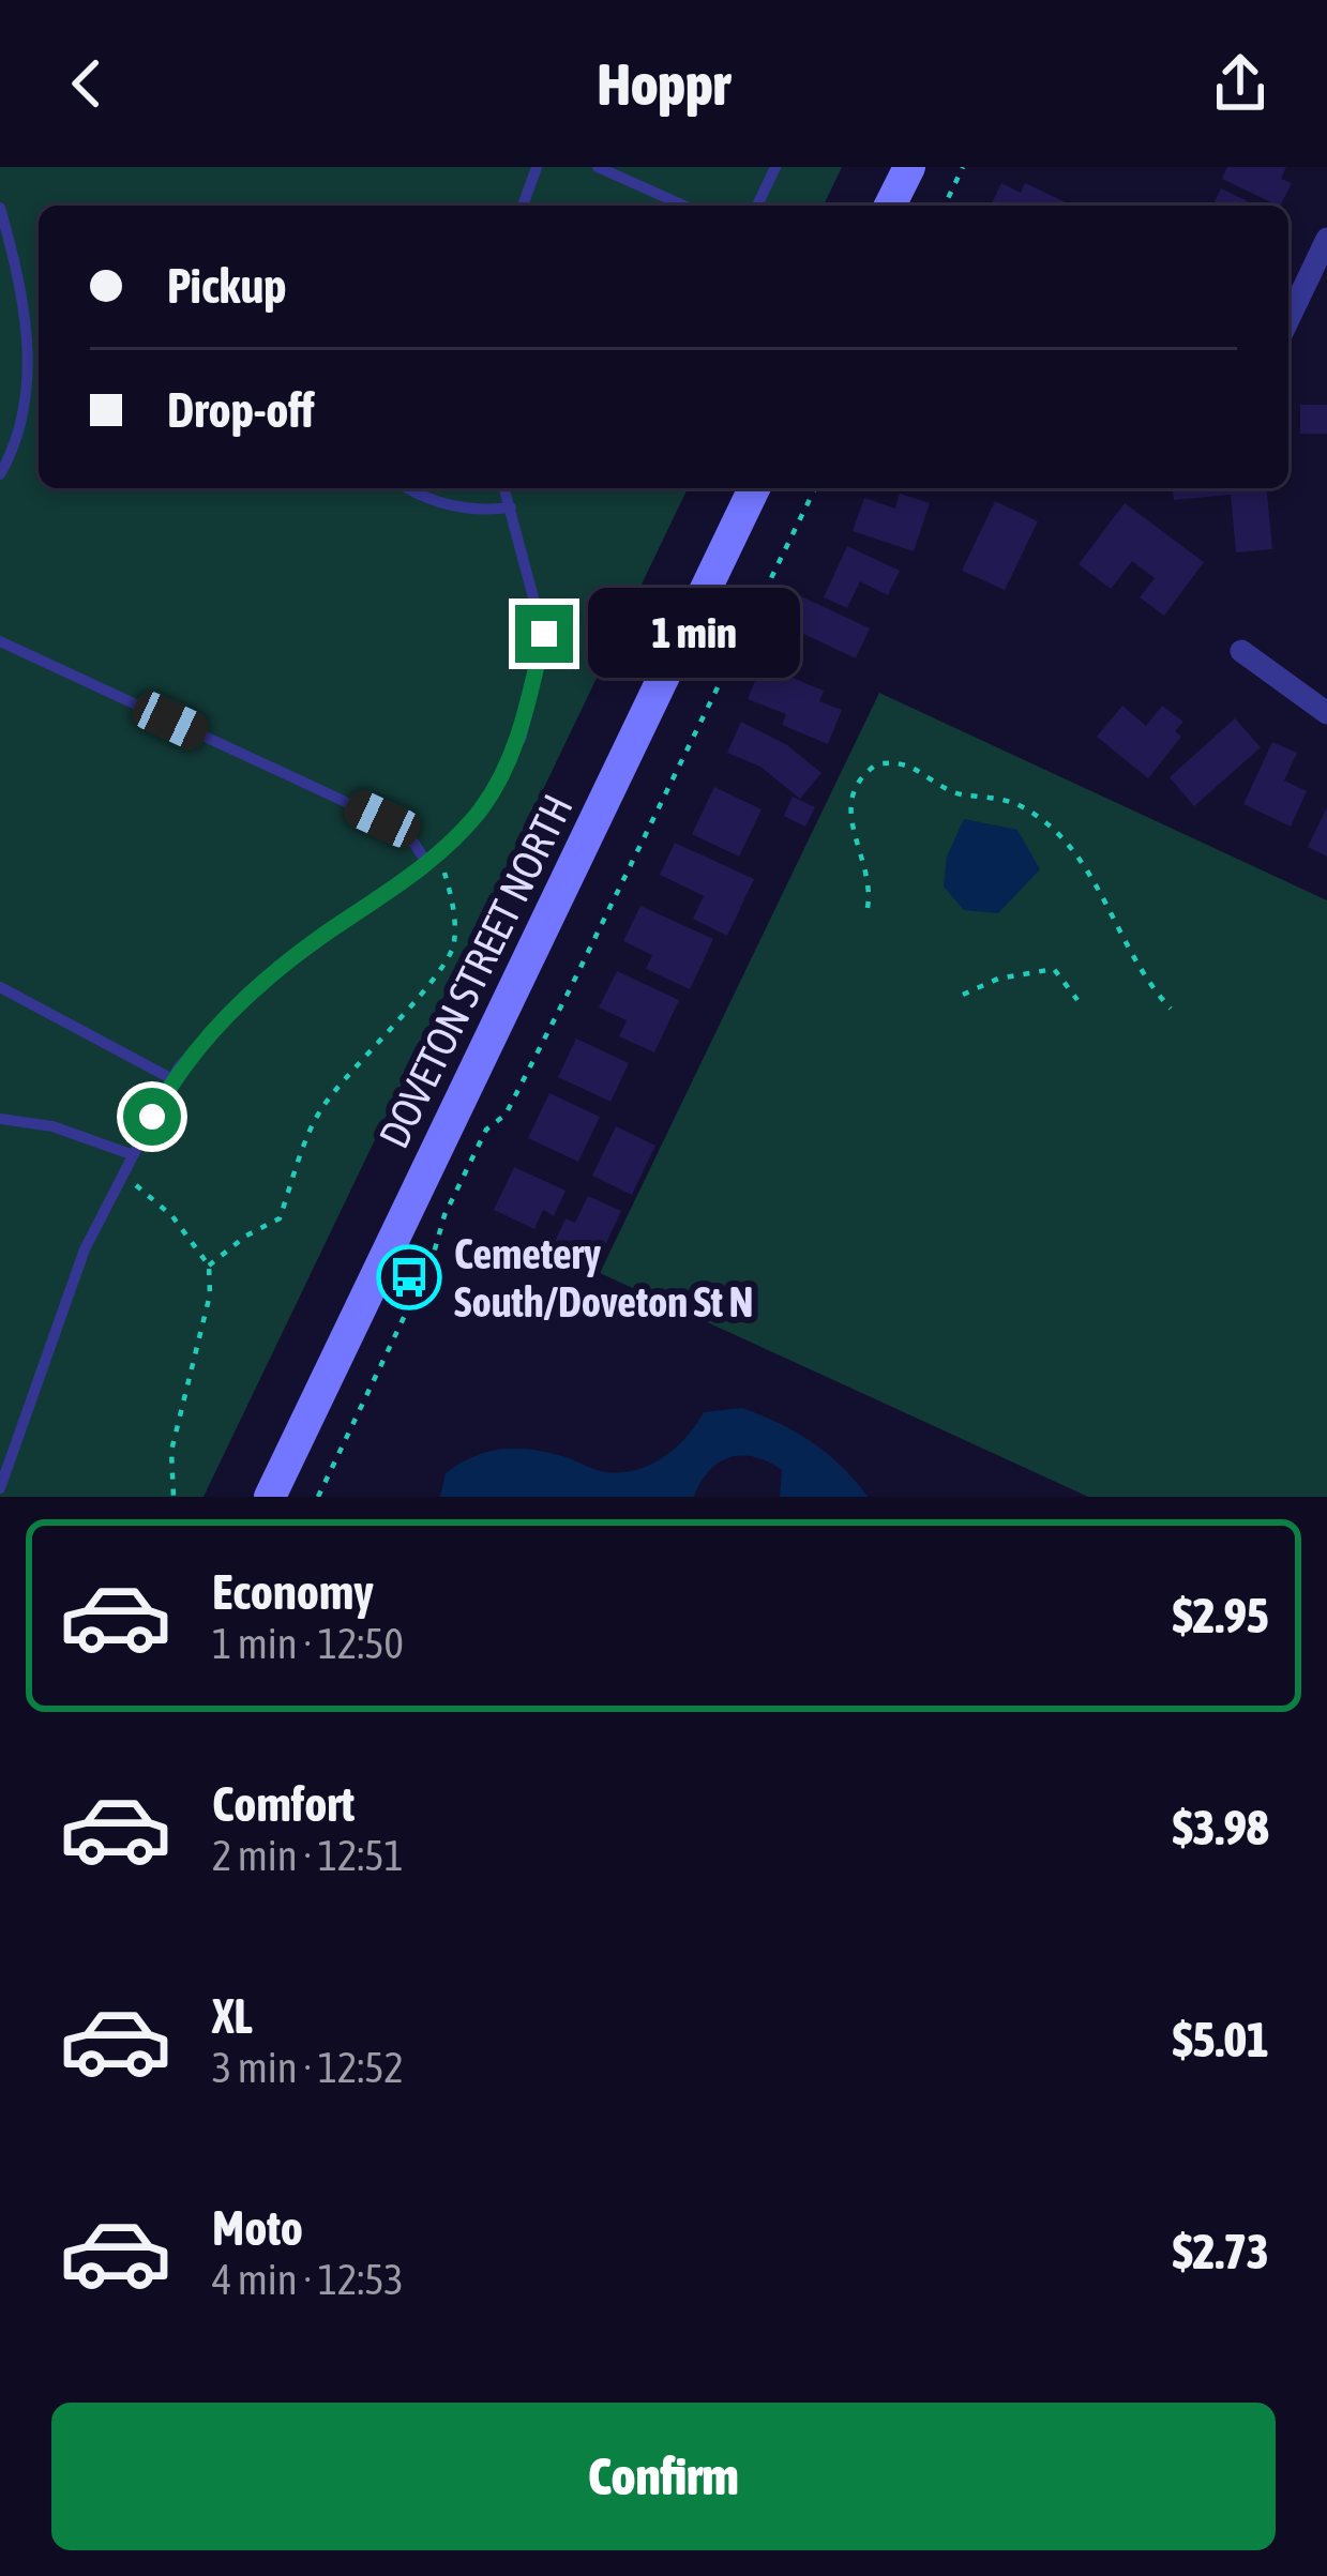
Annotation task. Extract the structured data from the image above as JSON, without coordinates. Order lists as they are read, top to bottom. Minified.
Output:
{"streets":{"street":["DOVETON STREET NORTH"]},"places":{"bus stop":["Cemetery South/Doveton St N"]},"page":{"header":"Hoppr","banner":["Pickup","Drop-off"],"bubble":"1 min","list":[{"name":"Economy","note":"1 min · 12:50","value":"$2.95"},{"name":"Comfort","note":"2 min · 12:51","value":"$3.98"},{"name":"XL","note":"3 min · 12:52","value":"$5.01"},{"name":"Moto","note":"4 min · 12:53","value":"$2.73"}],"buttons":"Confirm"}}
